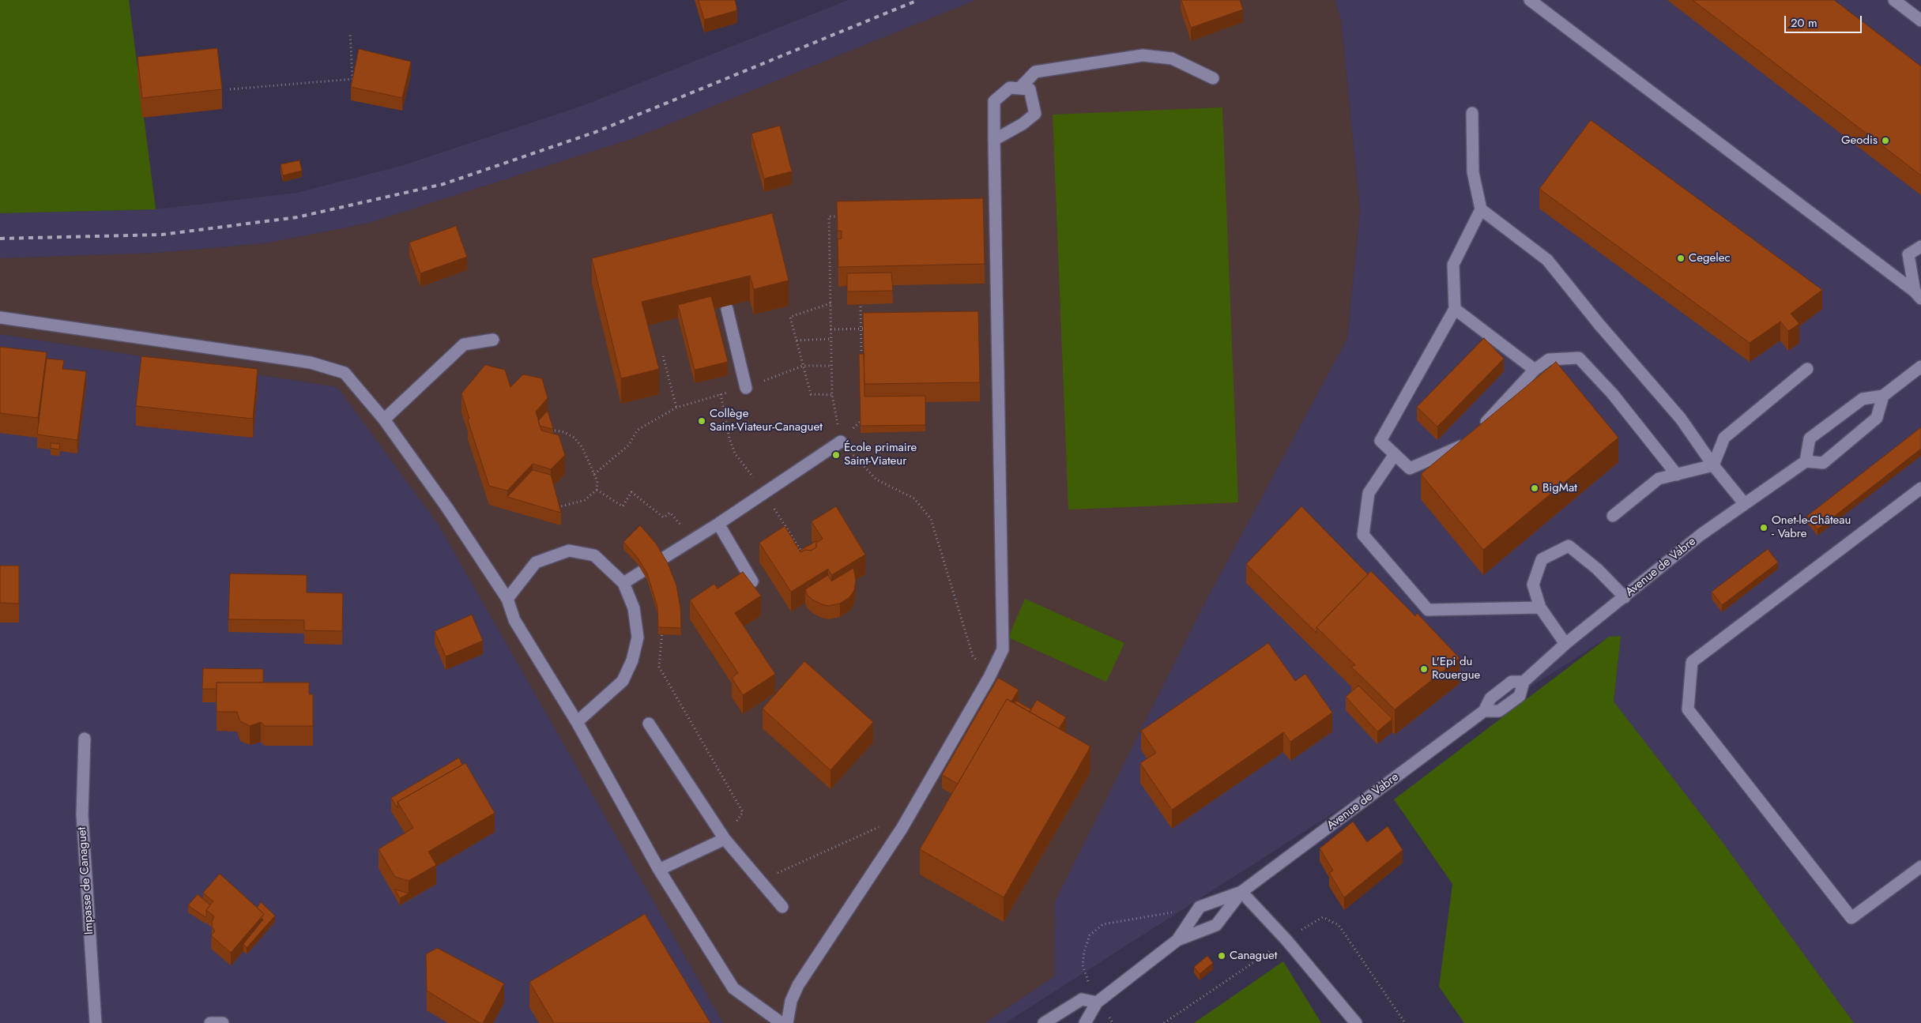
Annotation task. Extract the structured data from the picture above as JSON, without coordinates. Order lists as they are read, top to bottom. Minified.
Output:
{"streets":{"main road":["Avenue de Vabre","Impasse de Canaguet"]},"places":["Geodis","Cegelec","Collège Saint-Viateur-Canaguet","École primaire Saint-Viateur","BigMat","Onet-le-Château - Vabre","L'Epi du Rouergue","Canaguet"],"scale_bar":"20 m"}
